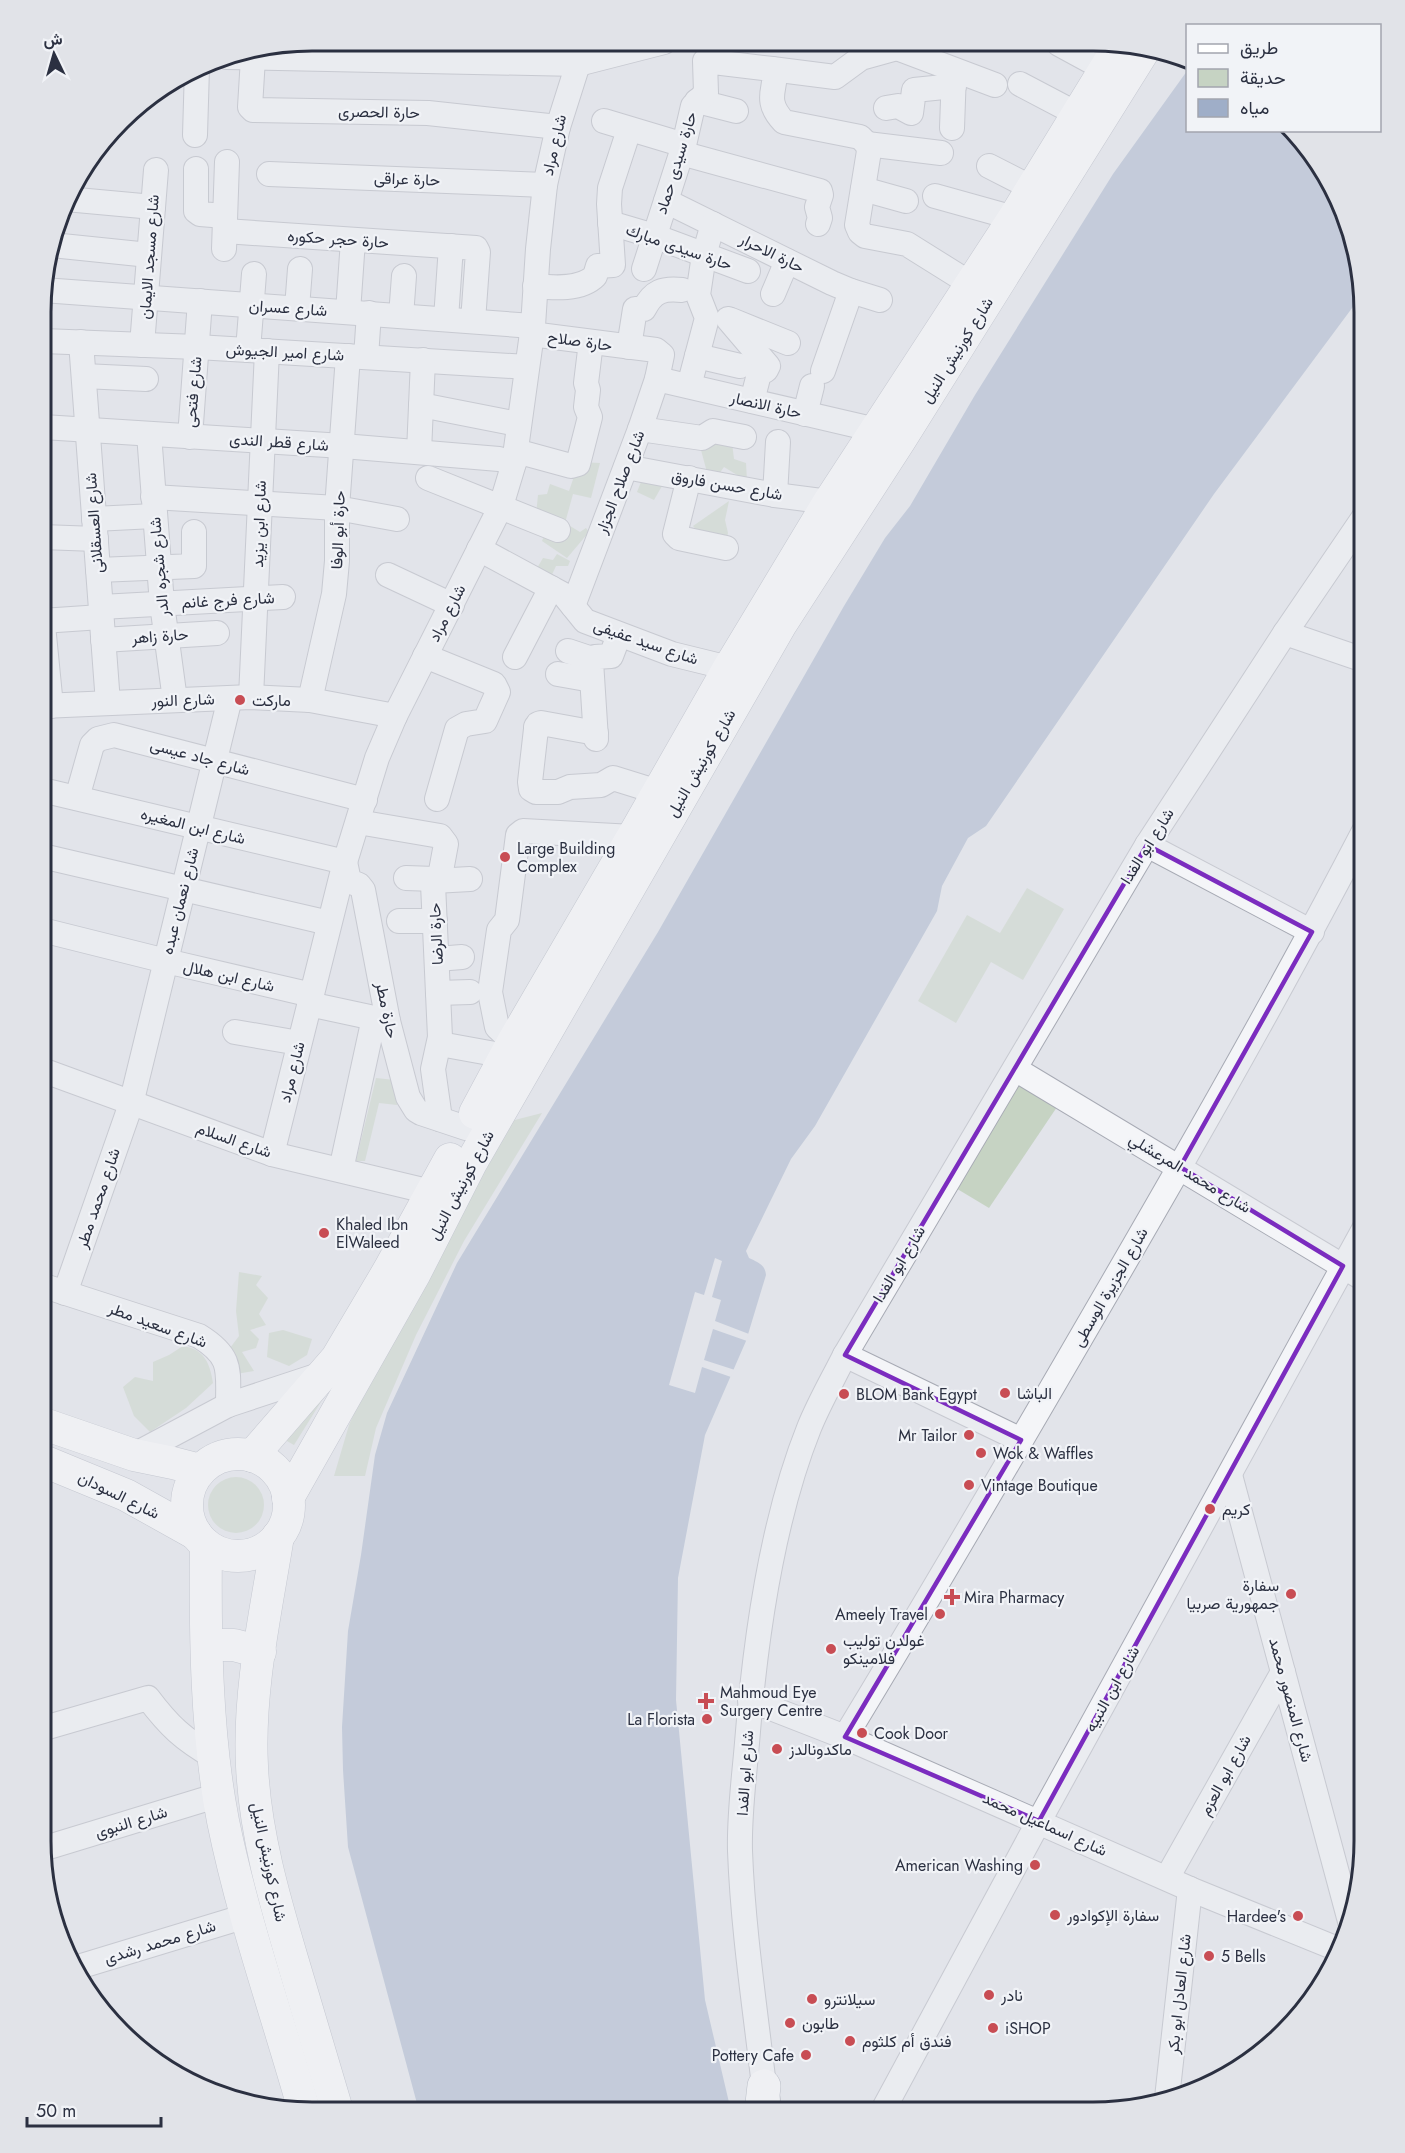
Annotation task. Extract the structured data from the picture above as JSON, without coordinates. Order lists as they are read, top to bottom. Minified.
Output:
{"streets":{"main road":["شارع كورنيش النيل","شارع السودان"],"street":["حارة الحصرى","شارع مراد","حارة سيدى حماد","حارة عراقى","حارة حجر حكوره","حارة سيدى مبارك","حارة الاحرار","شارع مسجد الايمان","شارع عسران","حارة صلاح","شارع امير الجيوش","شارع فتحى","حارة الانصار","شارع قطر الندى","شارع صلاح الجزار","شارع حسن فاروق","شارع العسقلانى","شارع ابن يزيد","حارة أبو الوفا","شارع شجره الدر","شارع فرج غانم","حارة زاهر","شارع سيد عفيفى","شارع النور","شارع جاد عيسى","شارع ابن المغيره","شارع ابو الفدا","شارع نعمان عبده","حارة الرضا","شارع ابن هلال","حارة مطر","شارع السلام","شارع محمد المرعشلي","شارع محمد مطر","شارع الجزيرة الوسطى","شارع سعيد مطر","شارع ابن النبيه","شارع المنصور محمد","شارع ابو العزم","شارع النبوى","شارع اسماعيل محمد","شارع محمد رشدى","شارع العادل ابو بكر"]},"crossings":[["حارة الحصرى","شارع مراد"],["شارع مراد","حارة عراقى"],["شارع مراد","حارة سيدى مبارك"],["شارع مراد","شارع عسران"],["شارع مراد","حارة صلاح"],["شارع مراد","شارع امير الجيوش"],["شارع مراد","شارع قطر الندى"],["شارع مراد","شارع سيد عفيفى"],["شارع مراد","شارع النور"],["شارع مراد","شارع جاد عيسى"],["شارع مراد","شارع ابن المغيره"],["شارع مراد","حارة الرضا"],["شارع مراد","شارع ابن هلال"],["شارع مراد","حارة مطر"],["شارع مراد","شارع السلام"],["حارة سيدى حماد","حارة سيدى مبارك"],["حارة سيدى حماد","حارة الاحرار"],["حارة حجر حكوره","شارع عسران"],["حارة حجر حكوره","حارة أبو الوفا"],["شارع مسجد الايمان","شارع عسران"],["شارع مسجد الايمان","شارع امير الجيوش"],["شارع عسران","حارة صلاح"],["شارع عسران","شارع فتحى"],["شارع عسران","شارع ابن يزيد"],["شارع عسران","حارة أبو الوفا"],["حارة صلاح","حارة الانصار"],["حارة صلاح","شارع قطر الندى"],["حارة صلاح","شارع صلاح الجزار"],["شارع كورنيش النيل","حارة الانصار"],["شارع كورنيش النيل","شارع حسن فاروق"],["شارع كورنيش النيل","شارع سيد عفيفى"],["شارع كورنيش النيل","حارة الرضا"],["شارع كورنيش النيل","حارة مطر"],["شارع كورنيش النيل","شارع السلام"],["شارع كورنيش النيل","شارع السودان"],["شارع كورنيش النيل","شارع النبوى"],["شارع كورنيش النيل","شارع محمد رشدى"],["شارع امير الجيوش","شارع فتحى"],["شارع امير الجيوش","شارع العسقلانى"],["شارع امير الجيوش","شارع ابن يزيد"],["شارع امير الجيوش","حارة أبو الوفا"],["شارع فتحى","شارع قطر الندى"],["حارة الانصار","شارع صلاح الجزار"],["شارع قطر الندى","شارع العسقلانى"],["شارع قطر الندى","شارع ابن يزيد"],["شارع قطر الندى","حارة أبو الوفا"],["شارع قطر الندى","شارع شجره الدر"],["شارع صلاح الجزار","شارع حسن فاروق"],["شارع صلاح الجزار","شارع سيد عفيفى"],["شارع العسقلانى","شارع فرج غانم"],["شارع العسقلانى","حارة زاهر"],["شارع العسقلانى","شارع النور"],["شارع ابن يزيد","شارع فرج غانم"],["شارع ابن يزيد","شارع النور"],["شارع ابن يزيد","شارع نعمان عبده"],["حارة أبو الوفا","شارع النور"],["شارع شجره الدر","شارع فرج غانم"],["شارع شجره الدر","حارة زاهر"],["شارع شجره الدر","شارع النور"],["شارع فرج غانم","حارة زاهر"],["شارع النور","شارع نعمان عبده"],["شارع جاد عيسى","شارع ابن المغيره"],["شارع جاد عيسى","شارع نعمان عبده"],["شارع ابن المغيره","شارع نعمان عبده"],["شارع ابن المغيره","حارة مطر"],["شارع ابو الفدا","شارع محمد المرعشلي"],["شارع ابو الفدا","شارع اسماعيل محمد"],["شارع نعمان عبده","شارع ابن هلال"],["شارع نعمان عبده","شارع السلام"],["شارع نعمان عبده","شارع محمد مطر"],["حارة الرضا","حارة مطر"],["شارع ابن هلال","حارة مطر"],["شارع السلام","شارع محمد مطر"],["شارع محمد المرعشلي","شارع الجزيرة الوسطى"],["شارع محمد المرعشلي","شارع ابن النبيه"],["شارع محمد مطر","شارع سعيد مطر"],["شارع الجزيرة الوسطى","شارع اسماعيل محمد"],["شارع ابن النبيه","شارع المنصور محمد"],["شارع ابن النبيه","شارع اسماعيل محمد"],["شارع المنصور محمد","شارع ابو العزم"],["شارع ابو العزم","شارع اسماعيل محمد"],["شارع اسماعيل محمد","شارع العادل ابو بكر"]],"places":{"other":["ماركت","Large Building Complex","Khaled Ibn ElWaleed","الباشا","BLOM Bank Egypt","Mr Tailor","Wok & Waffles","Vintage Boutique","كريم","سفارة جمهورية صربيا","Ameely Travel","غولدن توليب فلامينكو","La Florista","Cook Door","ماكدونالدز","American Washing","سفارة الإكوادور","Hardee's","5 Bells","نادر","سيلانترو","طابون","iSHOP","فندق أم كلثوم","Pottery Cafe"],"health":["Mira Pharmacy","Mahmoud Eye Surgery Centre"]},"legend":["طريق","حديقة","مياه"],"scale_bar":"50 m","north":"top"}
